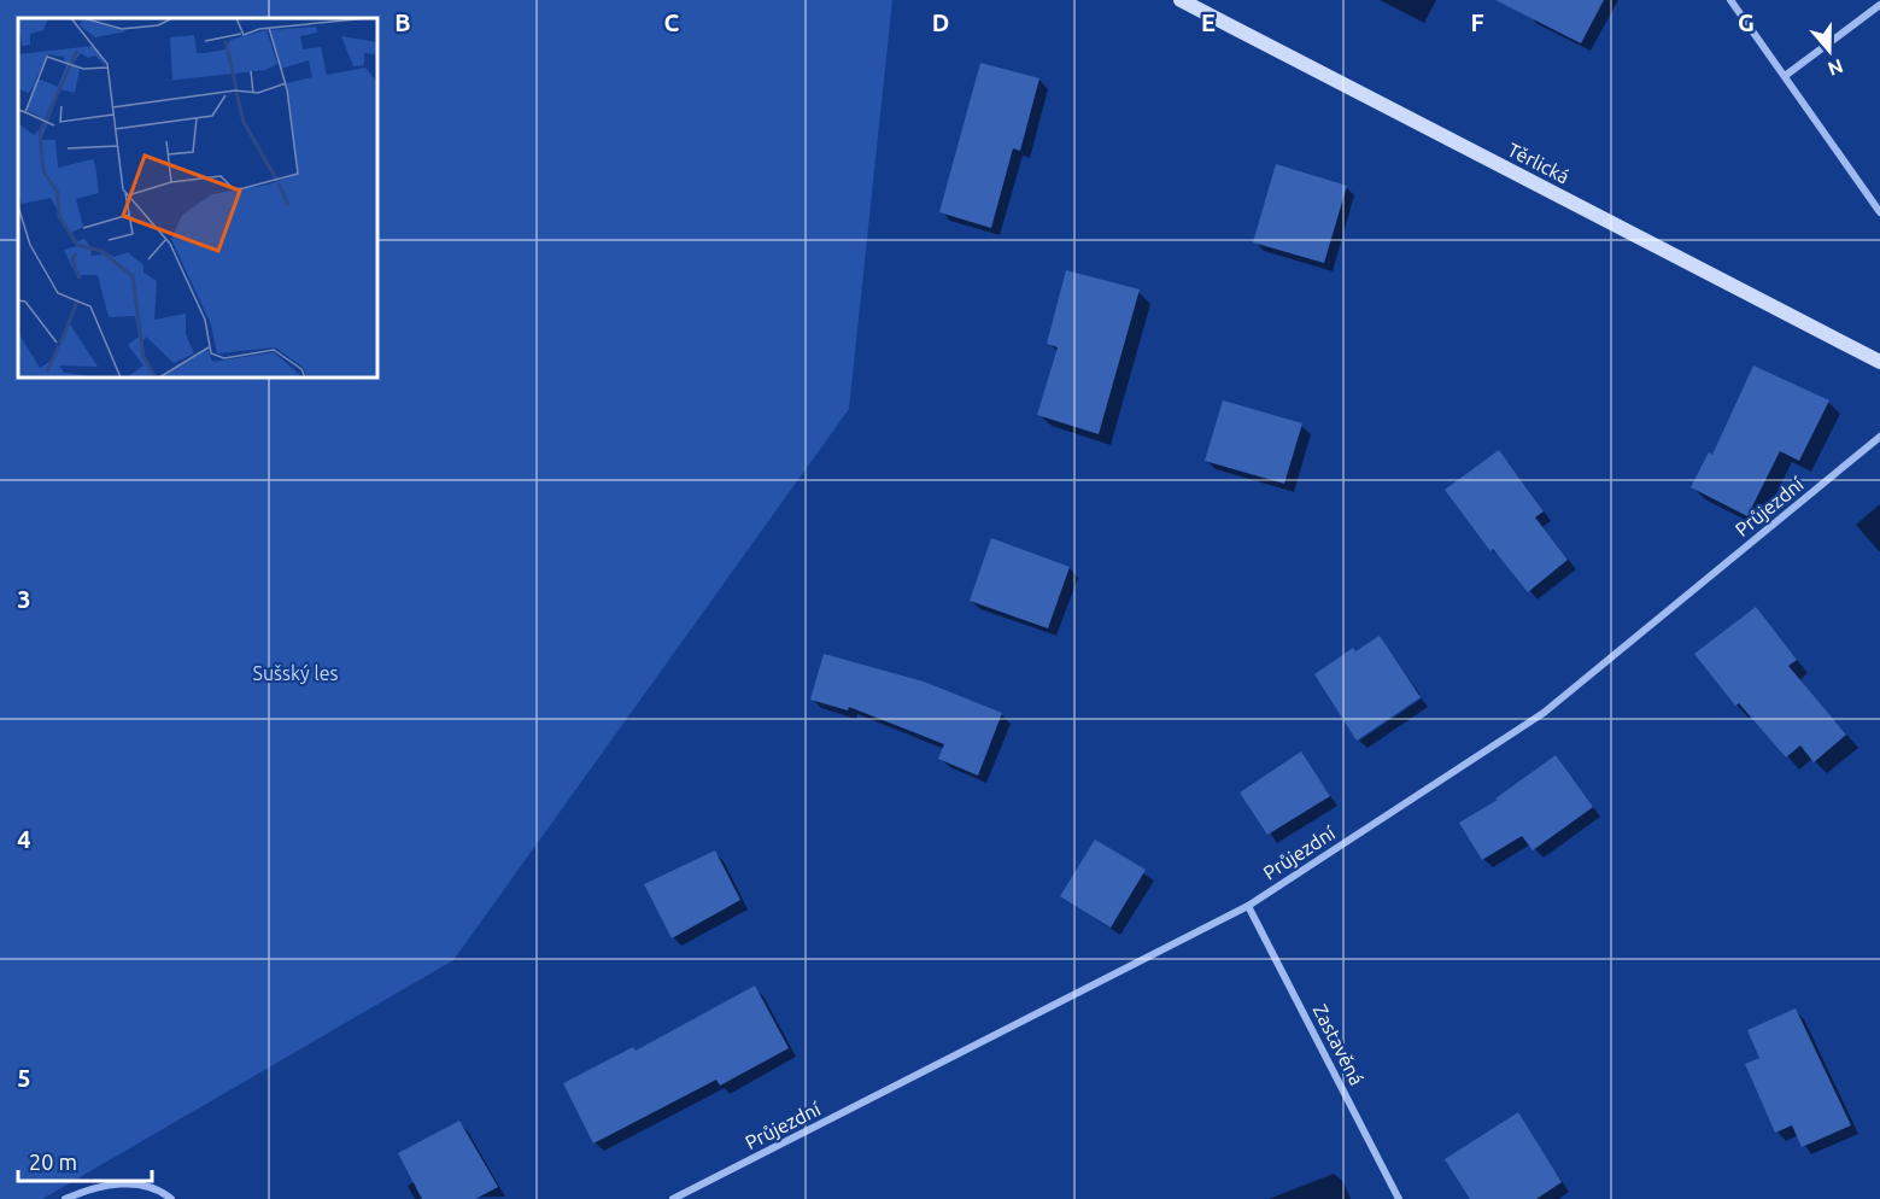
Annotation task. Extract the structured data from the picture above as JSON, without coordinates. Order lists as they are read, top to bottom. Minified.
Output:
{"streets":{"main road":["Těrlická"],"street":["Průjezdní","Zastavěná"]},"crossings":[["Průjezdní","Zastavěná"]],"parks":["Sušský les"],"scale_bar":"20 m","north":"bottom","grid":{"columns":["B","C","D","E","F","G"],"rows":["3","4","5"]}}
